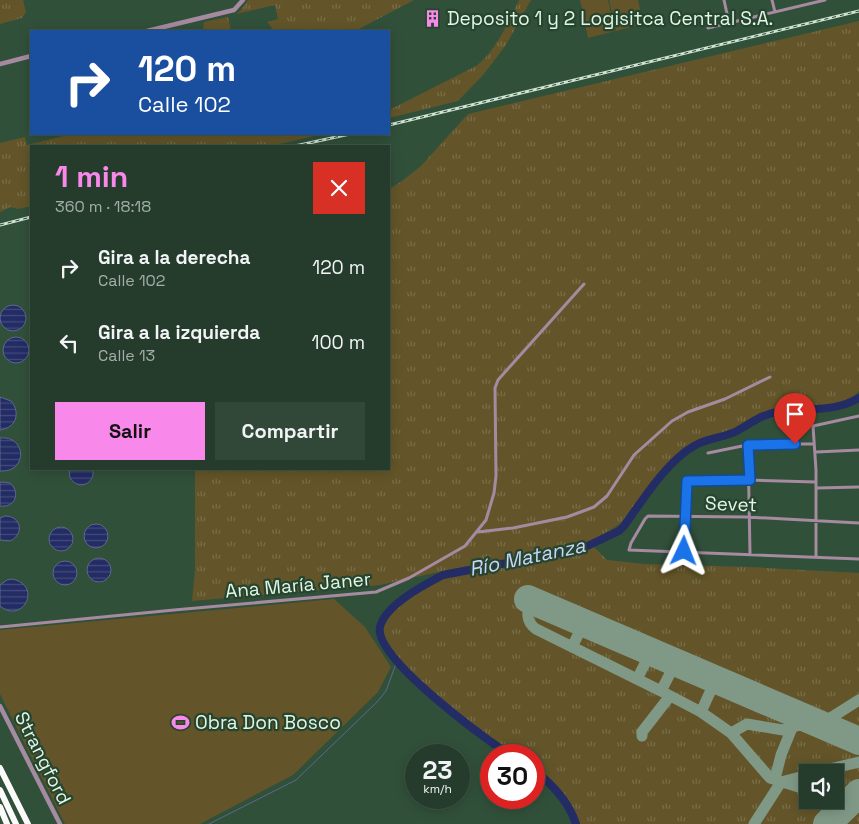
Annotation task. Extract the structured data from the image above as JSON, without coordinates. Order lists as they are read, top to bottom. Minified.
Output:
{"streets":{"street":["Sevet","Ana María Janer","Strangford"]},"water":["Río Matanza"],"places":{"building":["Deposito 1 y 2 Logisitca Central S.A."],"sports":["Obra Don Bosco"]},"page":{"turn":["120 m","Calle 102"],"heading":["1 min","360 m · 18:18"],"list":[{"name":"Gira a la derecha","note":"Calle 102","value":"120 m"},{"name":"Gira a la izquierda","note":"Calle 13","value":"100 m"}],"buttons":["Salir","Compartir"],"speed":"23 km/h","limit":"30"}}
